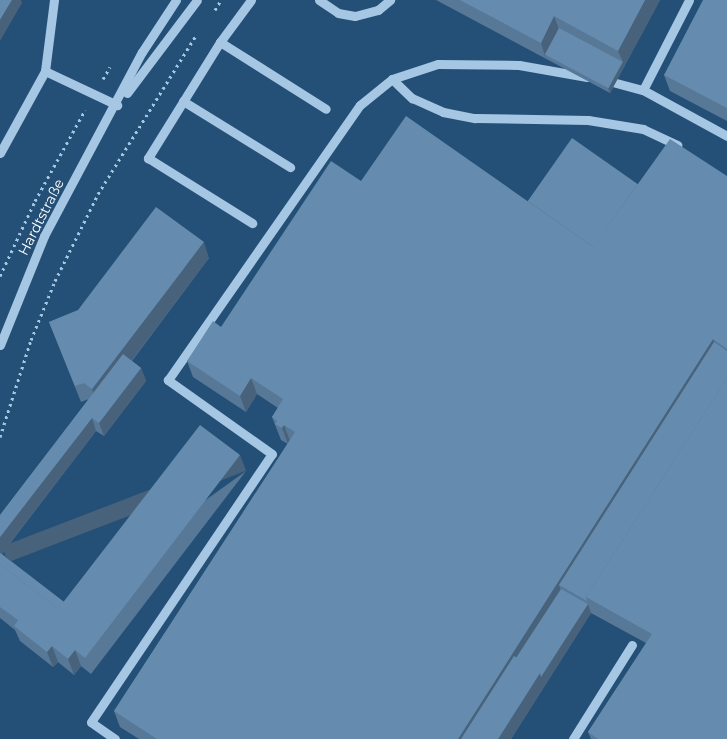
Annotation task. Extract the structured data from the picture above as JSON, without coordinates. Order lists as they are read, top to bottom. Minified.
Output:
{"streets":{"street":["Hardtstraße"]}}
